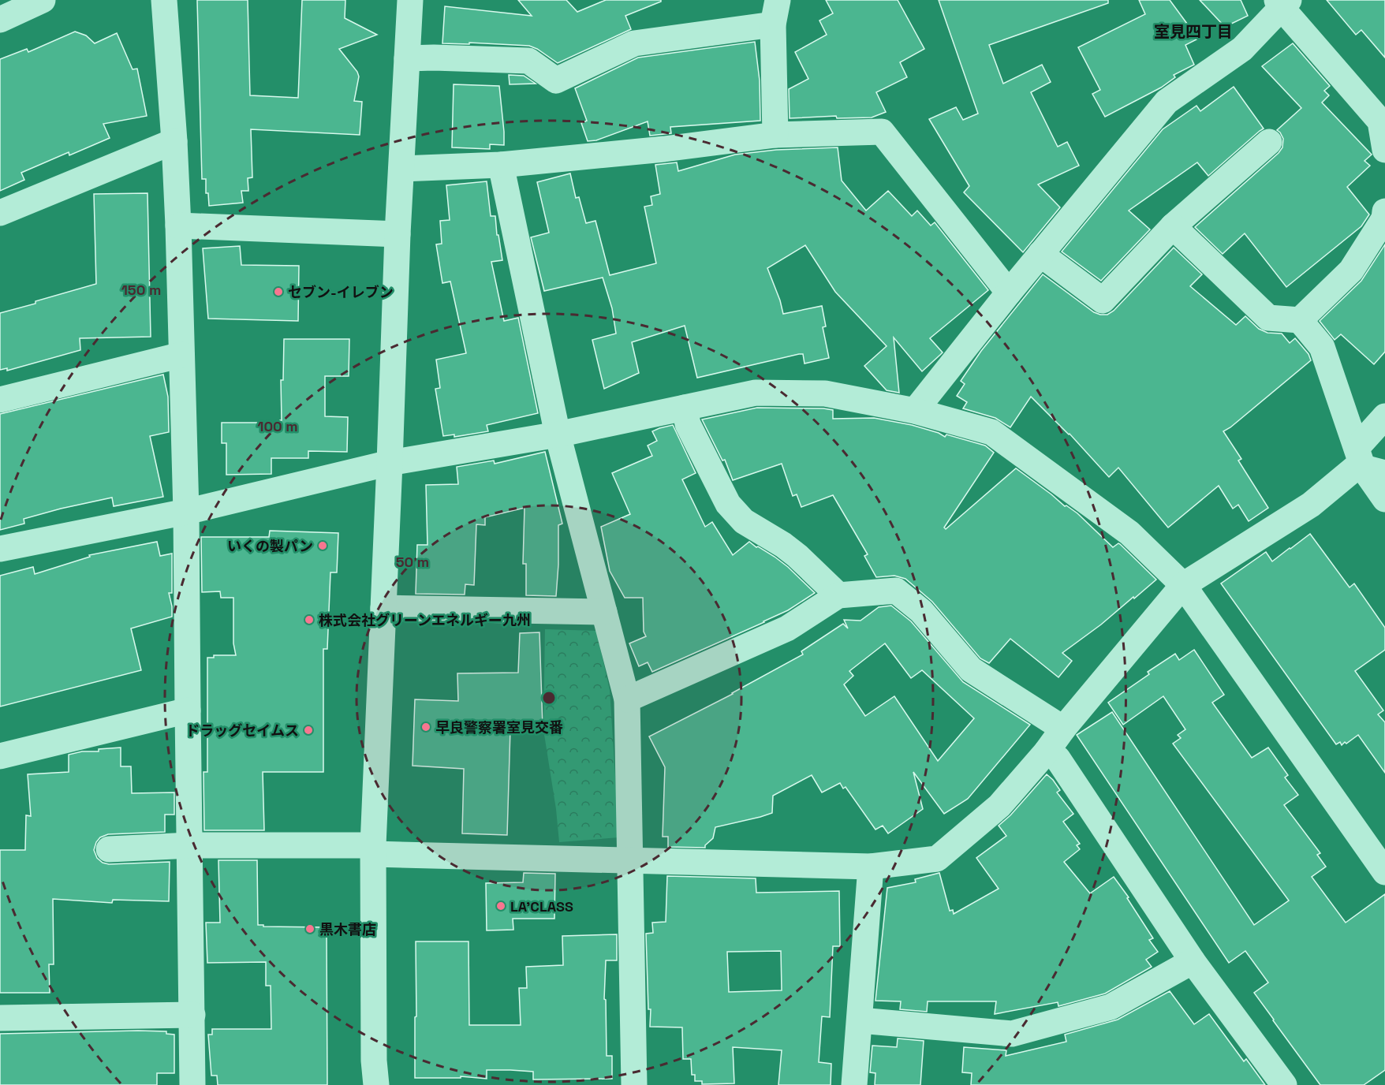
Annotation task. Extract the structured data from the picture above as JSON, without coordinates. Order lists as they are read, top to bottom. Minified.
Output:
{"districts":["室見四丁目"],"places":["セブン-イレブン","いくの製パン","株式会社グリーンエネルギー九州","早良警察署室見交番","ドラッグセイムス","LA’CLASS","黒木書店"],"rings":["150 m","100 m","50 m"]}
